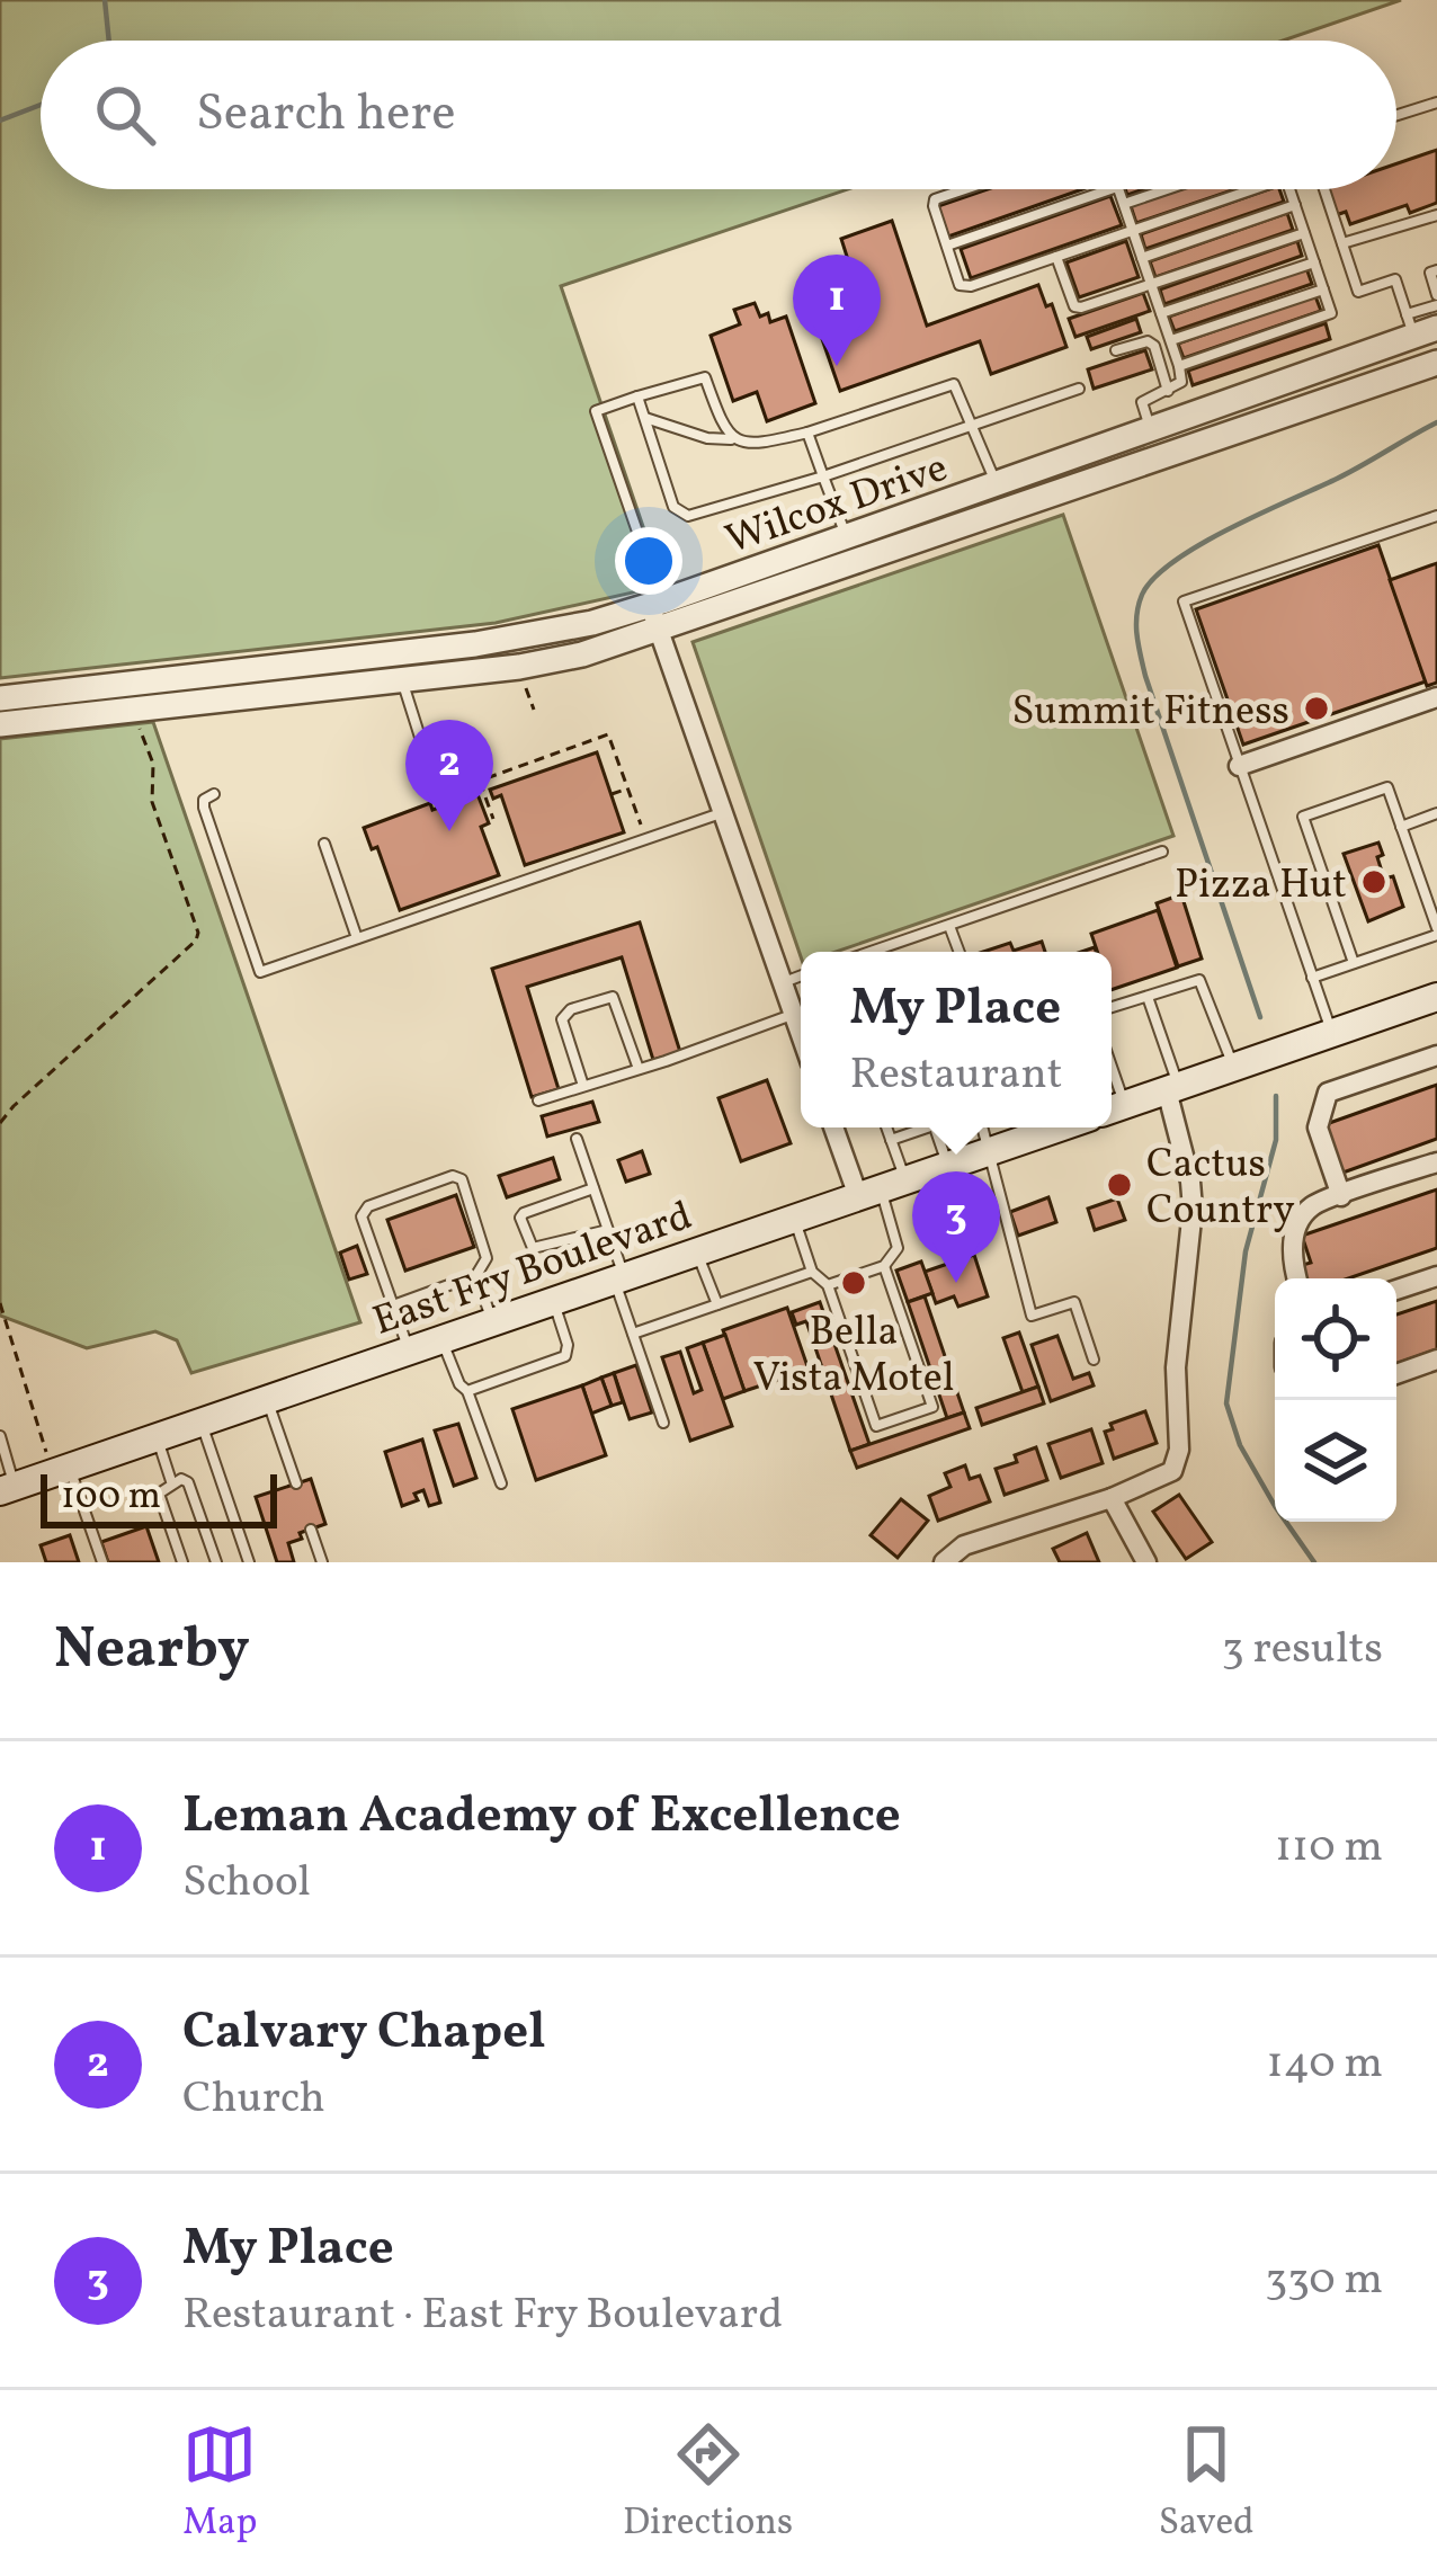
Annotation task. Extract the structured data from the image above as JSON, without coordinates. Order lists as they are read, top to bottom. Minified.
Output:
{"streets":{"main road":["East Fry Boulevard"],"street":["Wilcox Drive"]},"places":["Summit Fitness","Pizza Hut","Cactus Country","Bella Vista Motel"],"scale_bar":"100 m","page":{"search":"Search here","pins":["1","2","3"],"popup":["My Place","Restaurant"],"scale":"100 m","heading":["Nearby","3 results"],"list":[{"mark":"1","name":"Leman Academy of Excellence","note":"School","value":"110 m"},{"mark":"2","name":"Calvary Chapel","note":"Church","value":"140 m"},{"mark":"3","name":"My Place","note":"Restaurant · East Fry Boulevard","value":"330 m"}],"nav":["Map","Directions","Saved"]}}
